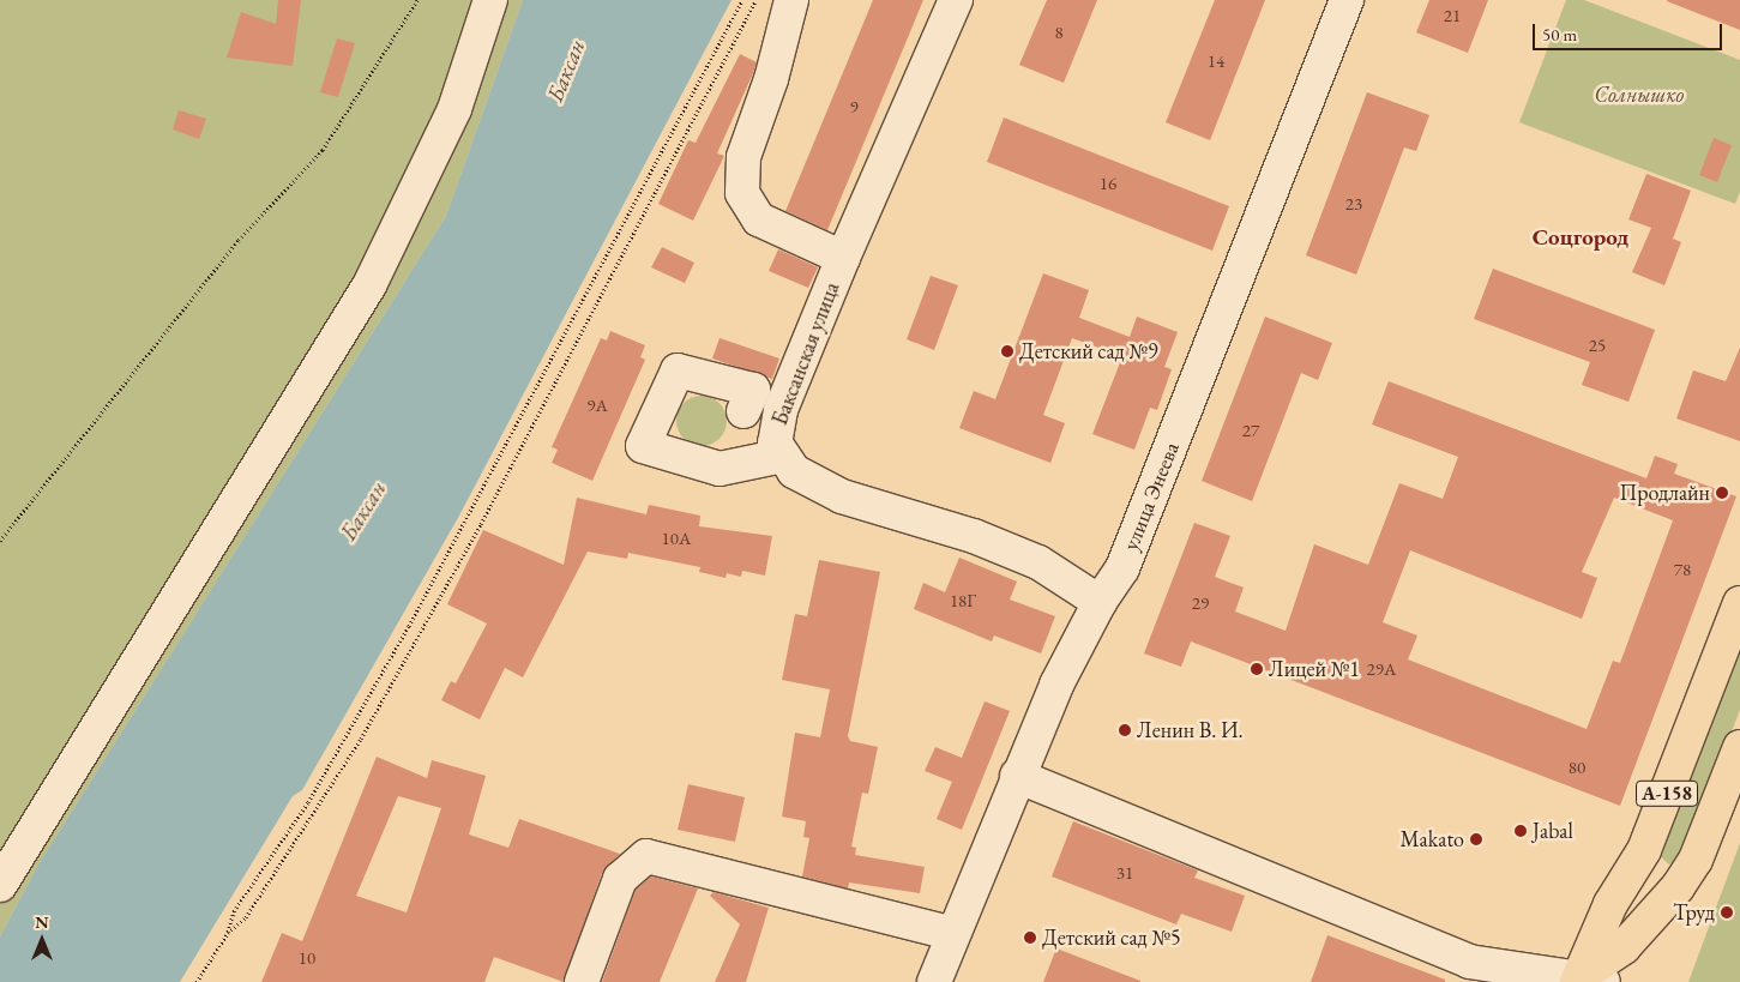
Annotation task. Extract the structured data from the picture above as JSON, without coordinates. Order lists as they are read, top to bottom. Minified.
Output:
{"streets":{"main road":["А-158"],"street":["Баксанская улица","улица Энеева"]},"crossings":[["Баксанская улица","улица Энеева"]],"districts":["Соцгород"],"water":["Баксан"],"parks":["Солнышко"],"places":["Детский сад №9","Продлайн","Лицей №1","Ленин В. И.","Jabal","Мakato","Труд","Детский сад №5"],"house_numbers":["21","8","14","9","16","23","25","9А","27","10А","78","18Г","29","29А","80","31","10"],"scale_bar":"50 m","north":"top"}
